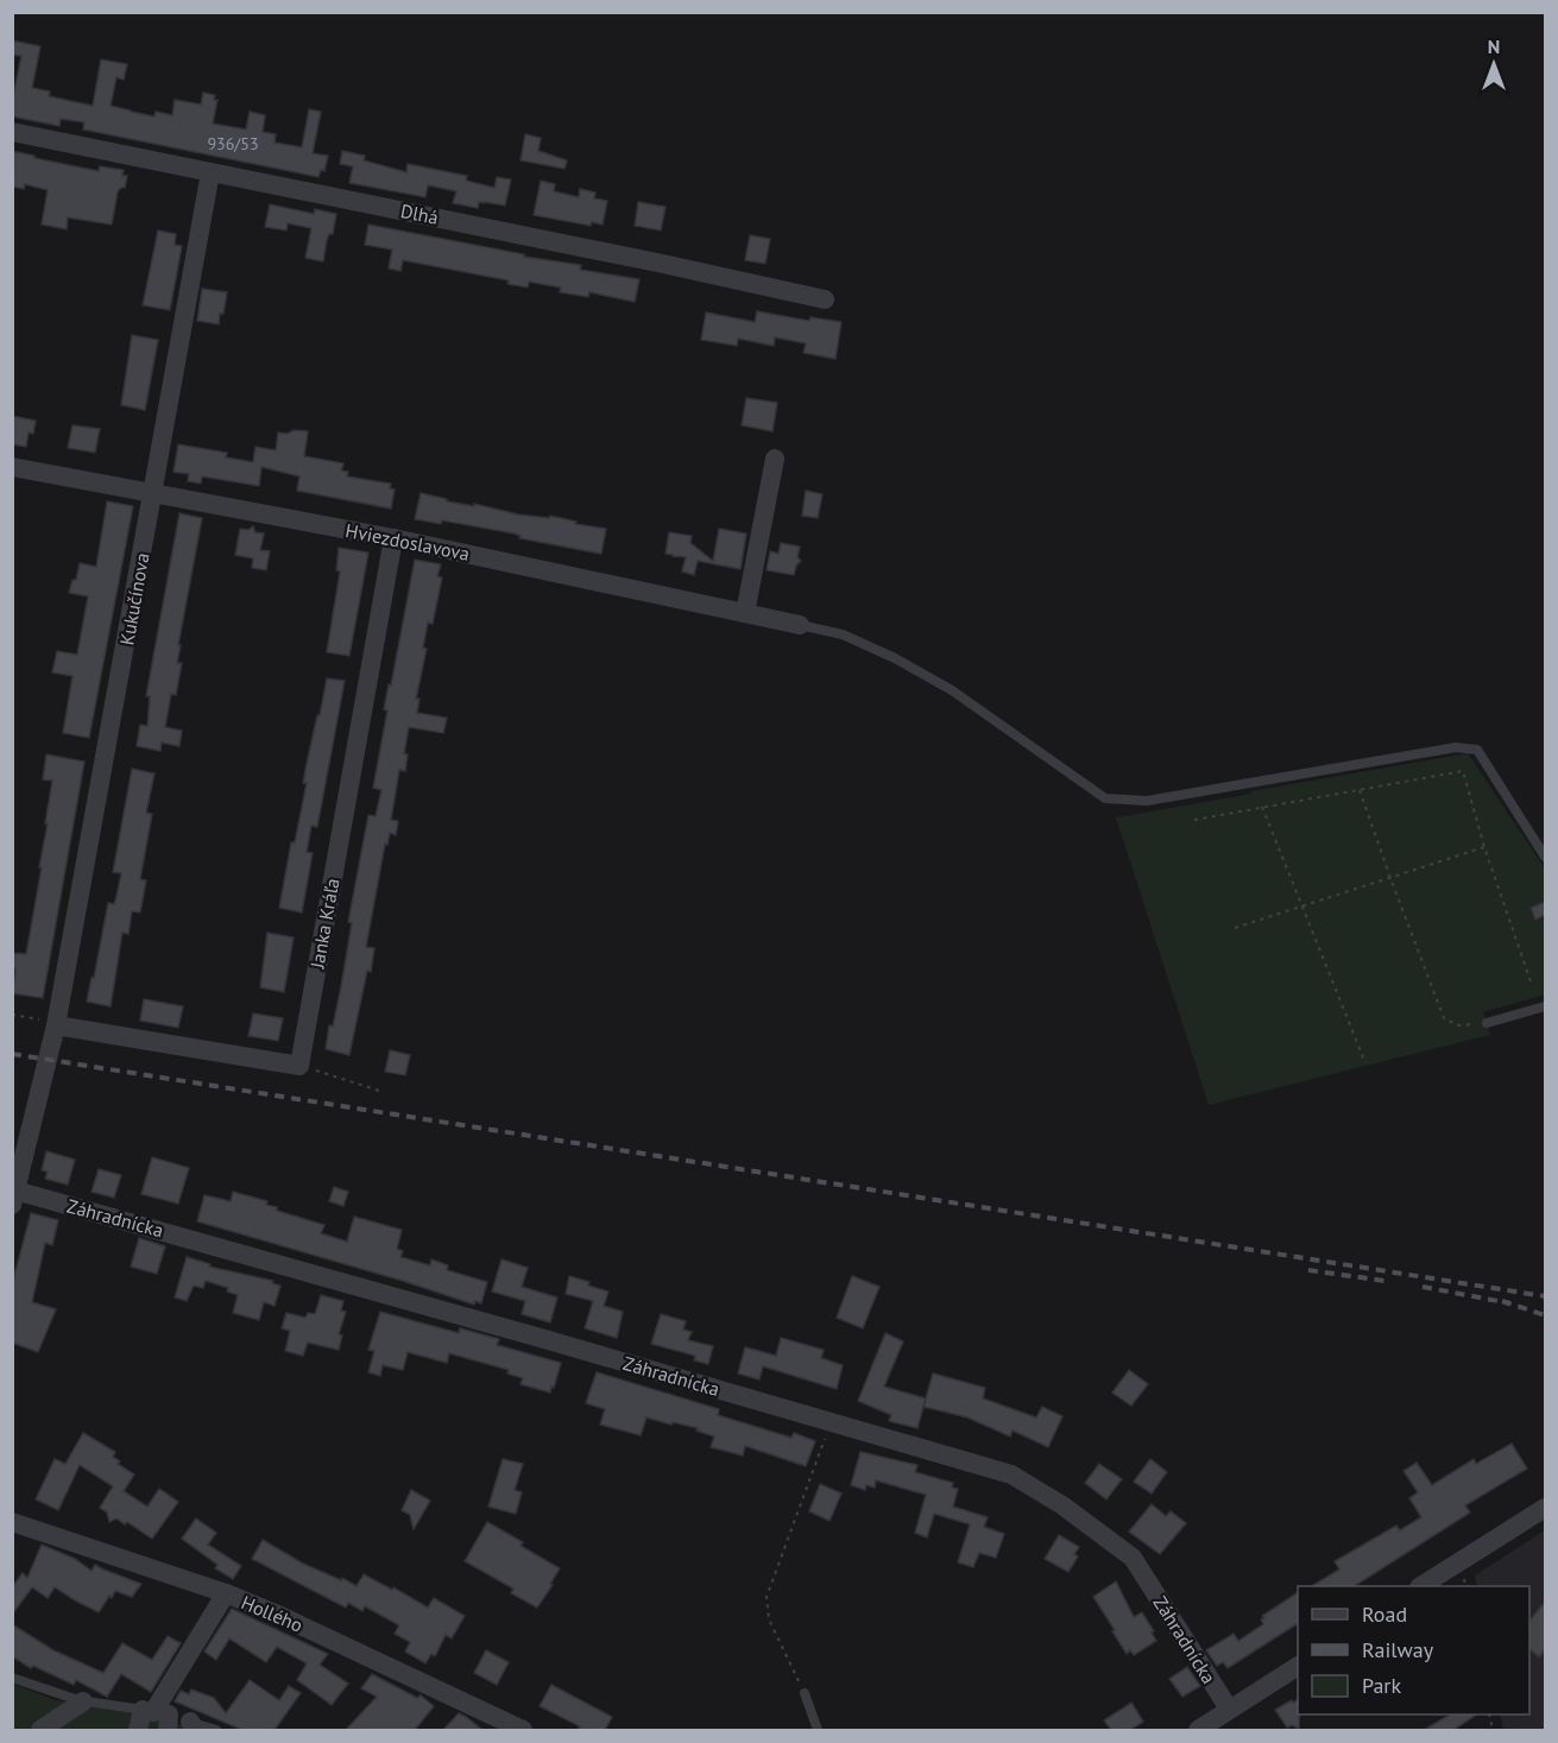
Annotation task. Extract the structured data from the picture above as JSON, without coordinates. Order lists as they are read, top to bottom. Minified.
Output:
{"streets":{"street":["Dlhá","Hviezdoslavova","Kukučínova","Janka Kráľa","Záhradnícka","Hollého"]},"crossings":[["Dlhá","Kukučínova"],["Hviezdoslavova","Kukučínova"],["Hviezdoslavova","Janka Kráľa"],["Kukučínova","Záhradnícka"]],"house_numbers":["936/53"],"legend":["Road","Railway","Park"],"north":"top"}
